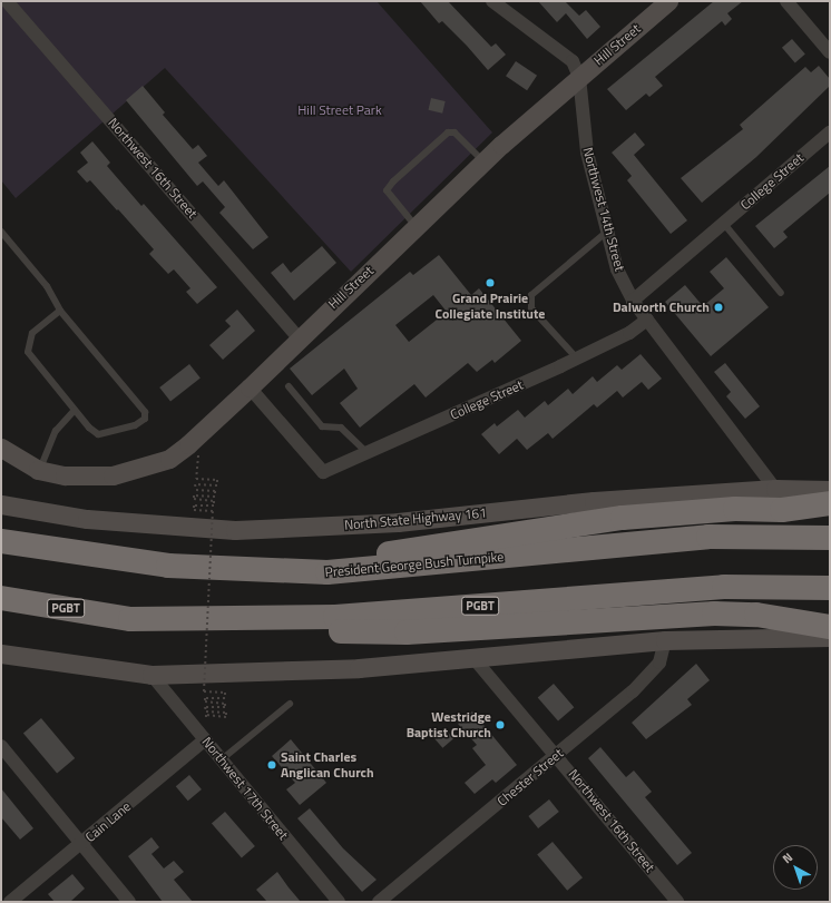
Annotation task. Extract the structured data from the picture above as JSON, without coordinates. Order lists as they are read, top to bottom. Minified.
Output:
{"streets":{"highway":["President George Bush Turnpike","PGBT"],"main road":["Hill Street","North State Highway 161"],"street":["Northwest 16th Street","College Street","Northwest 14th Street","Chester Street","Northwest 17th Street","Cain Lane"]},"crossings":[["Hill Street","Northwest 16th Street"],["Hill Street","College Street"],["Hill Street","Northwest 14th Street"],["Northwest 16th Street","Chester Street"],["College Street","Northwest 14th Street"],["Northwest 14th Street","North State Highway 161"],["Northwest 17th Street","Cain Lane"]],"parks":["Hill Street Park"],"places":["Grand Prairie Collegiate Institute","Dalworth Church","Westridge Baptist Church","Saint Charles Anglican Church"],"north":"top left"}
